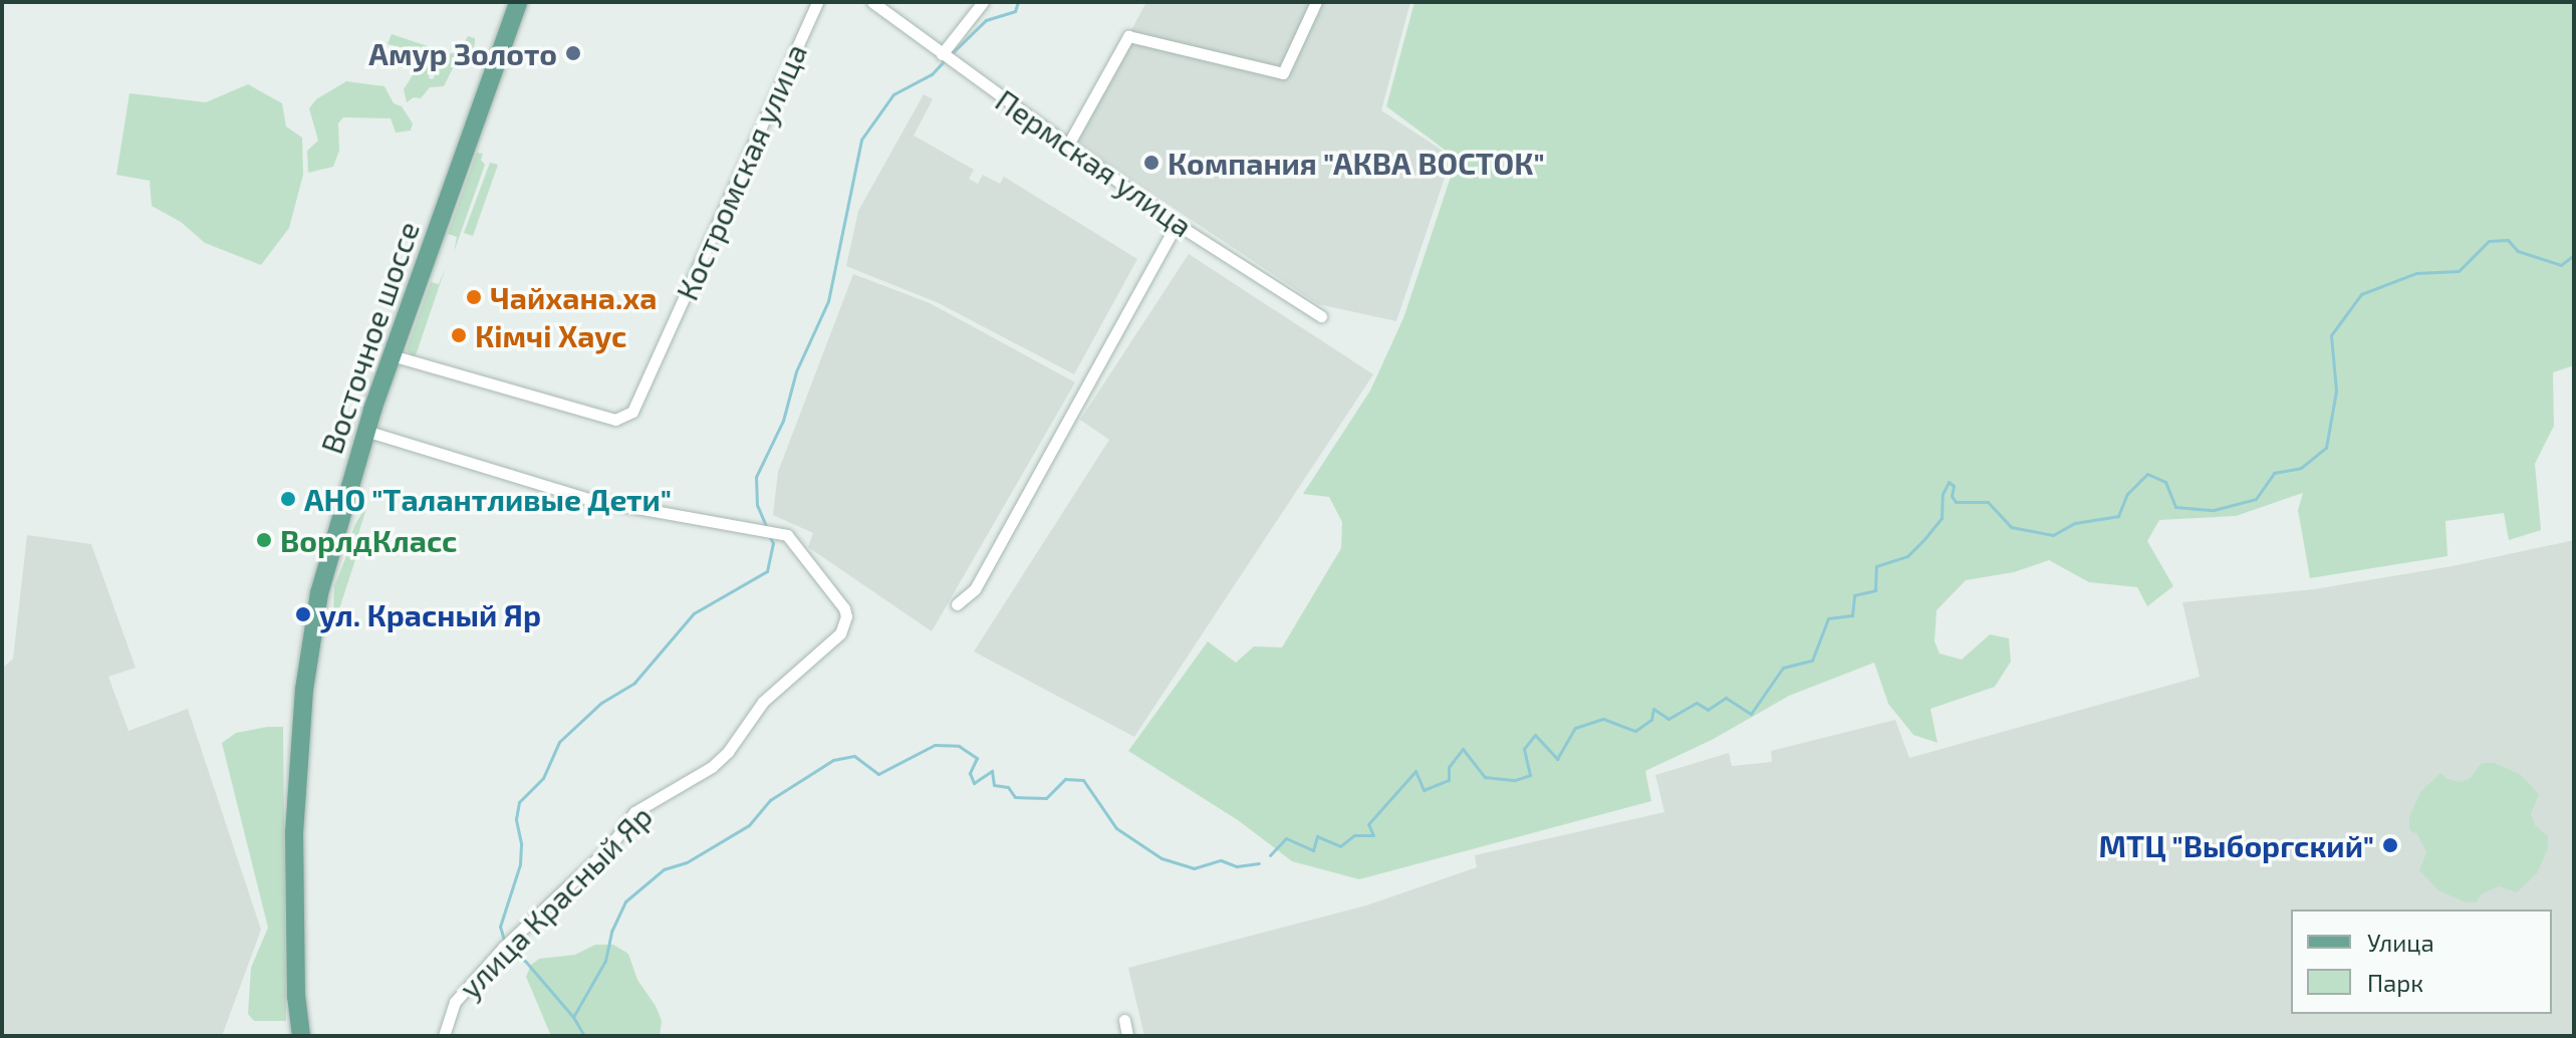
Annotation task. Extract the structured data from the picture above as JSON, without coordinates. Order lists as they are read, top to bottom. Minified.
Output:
{"streets":{"main road":["Восточное шоссе"],"street":["Пермская улица","Костромская улица","улица Красный Яр"]},"crossings":[["Костромская улица","Восточное шоссе"],["Восточное шоссе","улица Красный Яр"]],"places":["Амур Золото","Компания \"АКВА ВОСТОК\"","Чайхана.ха","Кiмчi Хаус","АНО \"Талантливые Дети\"","ВорлдКласс","ул. Красный Яр","МТЦ \"Выборгский\""],"legend":["Улица","Парк"]}
